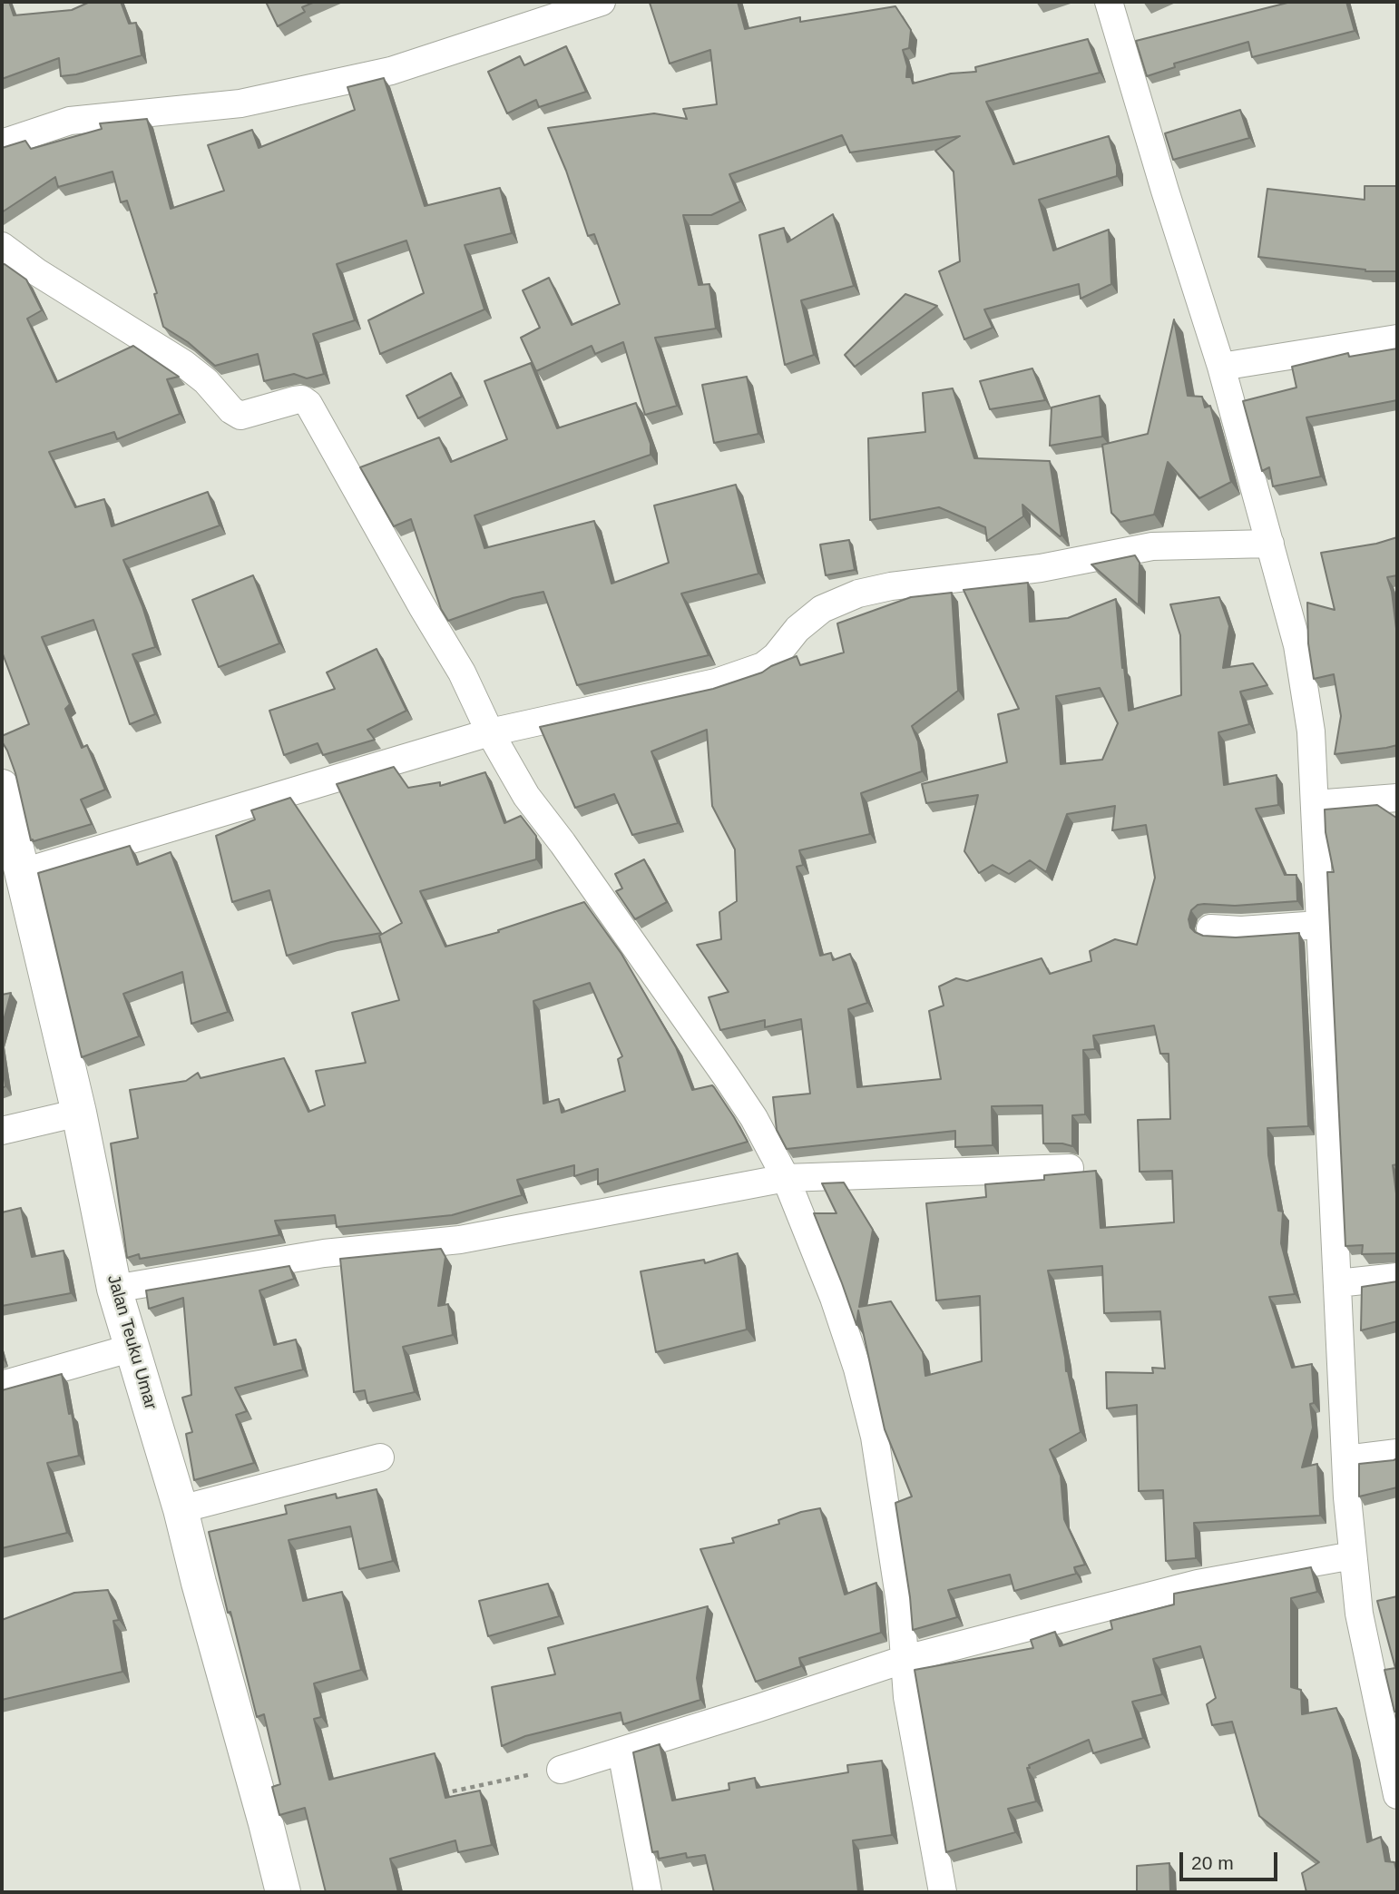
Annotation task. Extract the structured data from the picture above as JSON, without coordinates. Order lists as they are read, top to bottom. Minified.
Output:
{"streets":{"main road":["Jalan Teuku Umar"]},"scale_bar":"20 m"}
